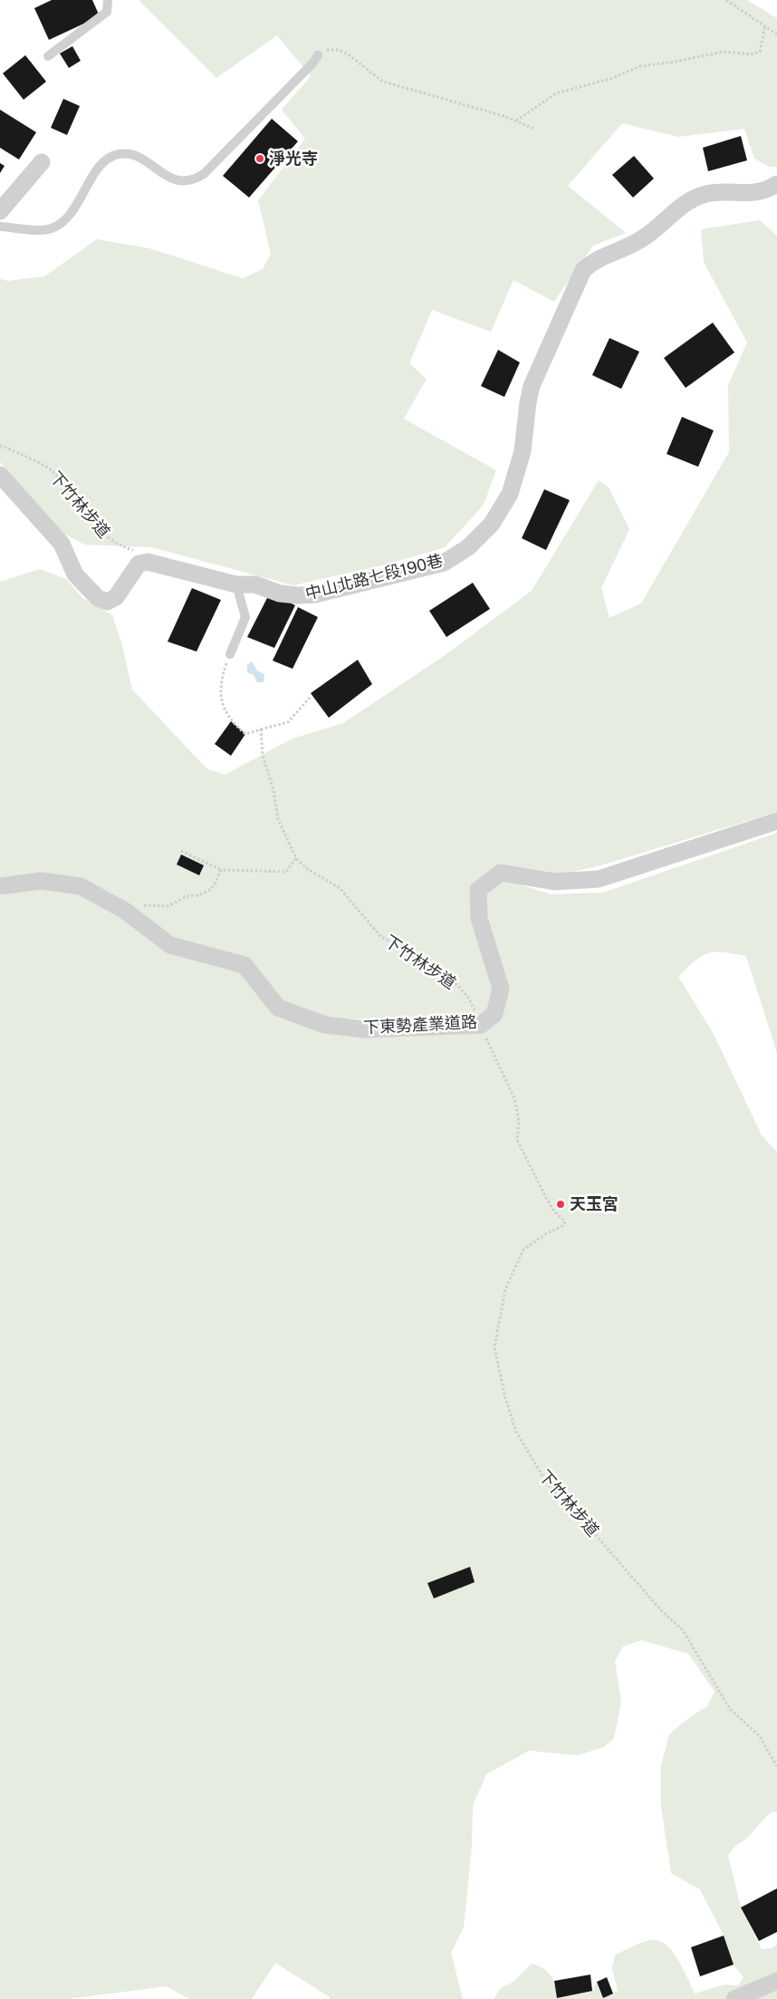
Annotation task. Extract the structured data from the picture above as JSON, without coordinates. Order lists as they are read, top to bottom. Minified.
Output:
{"streets":{"street":["中山北路七段190巷","下東勢產業道路"],"path":["下竹林步道"]},"crossings":[["下竹林步道","下東勢產業道路"]],"places":["淨光寺","天玉宮"]}
